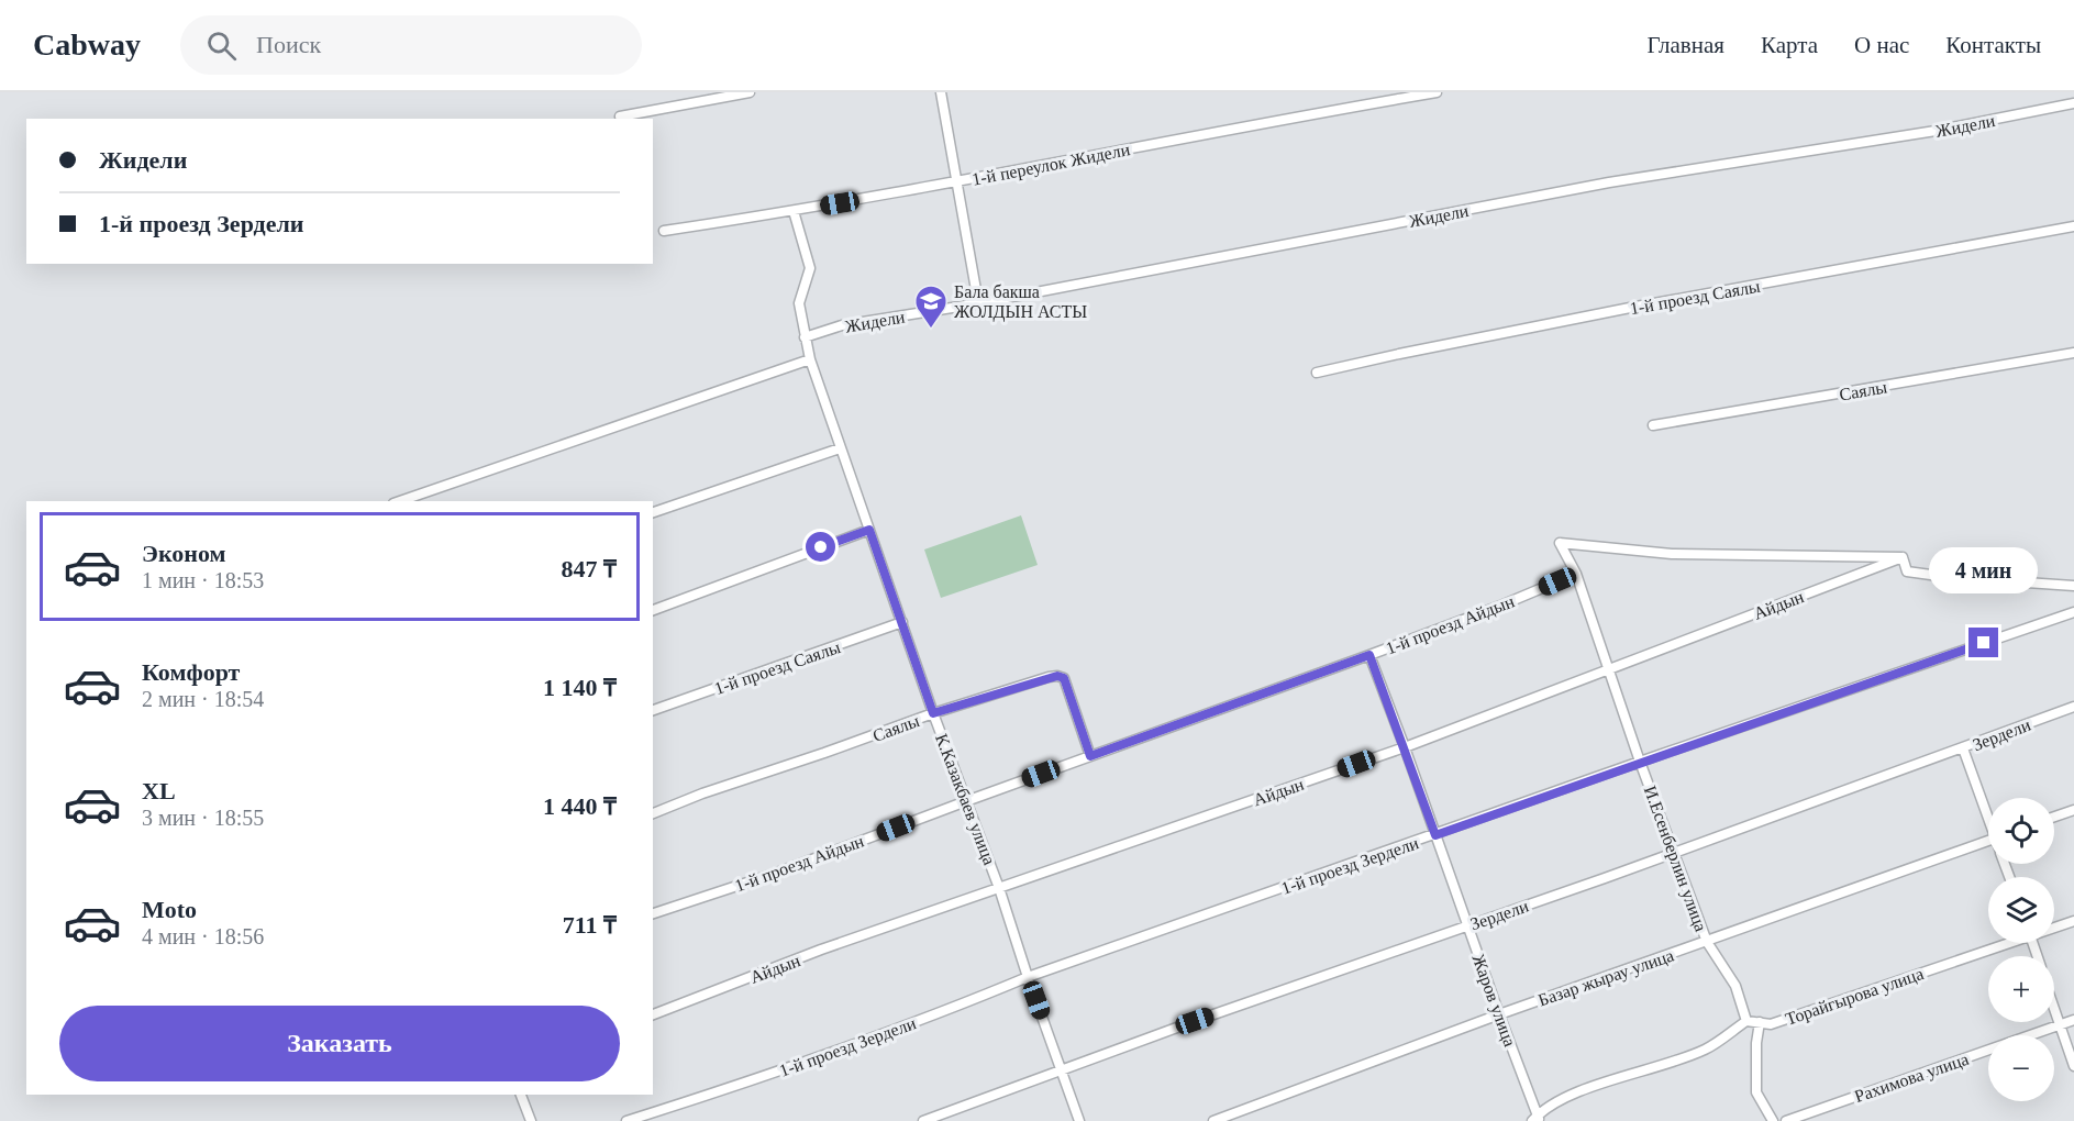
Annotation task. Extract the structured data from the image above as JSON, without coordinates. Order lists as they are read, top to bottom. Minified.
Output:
{"streets":{"street":["Жидели","1-й переулок Жидели","1-й проезд Саялы","Саялы","Айдын","1-й проезд Айдын","Зердели","К.Казакбаев улица","И.Есенберлин улица","1-й проезд Зердели","Базар жырау улица","Торайгырова улица","Жаров улица","Рахимова улица"]},"crossings":[["Жидели","К.Казакбаев улица"],["1-й переулок Жидели","К.Казакбаев улица"],["1-й проезд Саялы","К.Казакбаев улица"],["Саялы","1-й проезд Айдын"],["Саялы","К.Казакбаев улица"],["Айдын","К.Казакбаев улица"],["Айдын","И.Есенберлин улица"],["Айдын","Жаров улица"],["1-й проезд Айдын","К.Казакбаев улица"],["1-й проезд Айдын","И.Есенберлин улица"],["1-й проезд Айдын","Жаров улица"],["Зердели","К.Казакбаев улица"],["Зердели","И.Есенберлин улица"],["Зердели","Жаров улица"],["К.Казакбаев улица","1-й проезд Зердели"],["И.Есенберлин улица","1-й проезд Зердели"],["И.Есенберлин улица","Базар жырау улица"],["И.Есенберлин улица","Торайгырова улица"],["1-й проезд Зердели","Жаров улица"],["Базар жырау улица","Жаров улица"]],"places":{"school or university":["Бала бакша ЖОЛДЫН АСТЫ"]},"page":{"header":"Cabway","search":"Поиск","nav":["Главная","Карта","О нас","Контакты"],"banner":["Жидели","1-й проезд Зердели"],"list":[{"name":"Эконом","note":"1 мин · 18:53","value":"847 ₸"},{"name":"Комфорт","note":"2 мин · 18:54","value":"1 140 ₸"},{"name":"XL","note":"3 мин · 18:55","value":"1 440 ₸"},{"name":"Moto","note":"4 мин · 18:56","value":"711 ₸"}],"bubble":"4 мин","map_buttons":["+","−"],"buttons":"Заказать"}}
